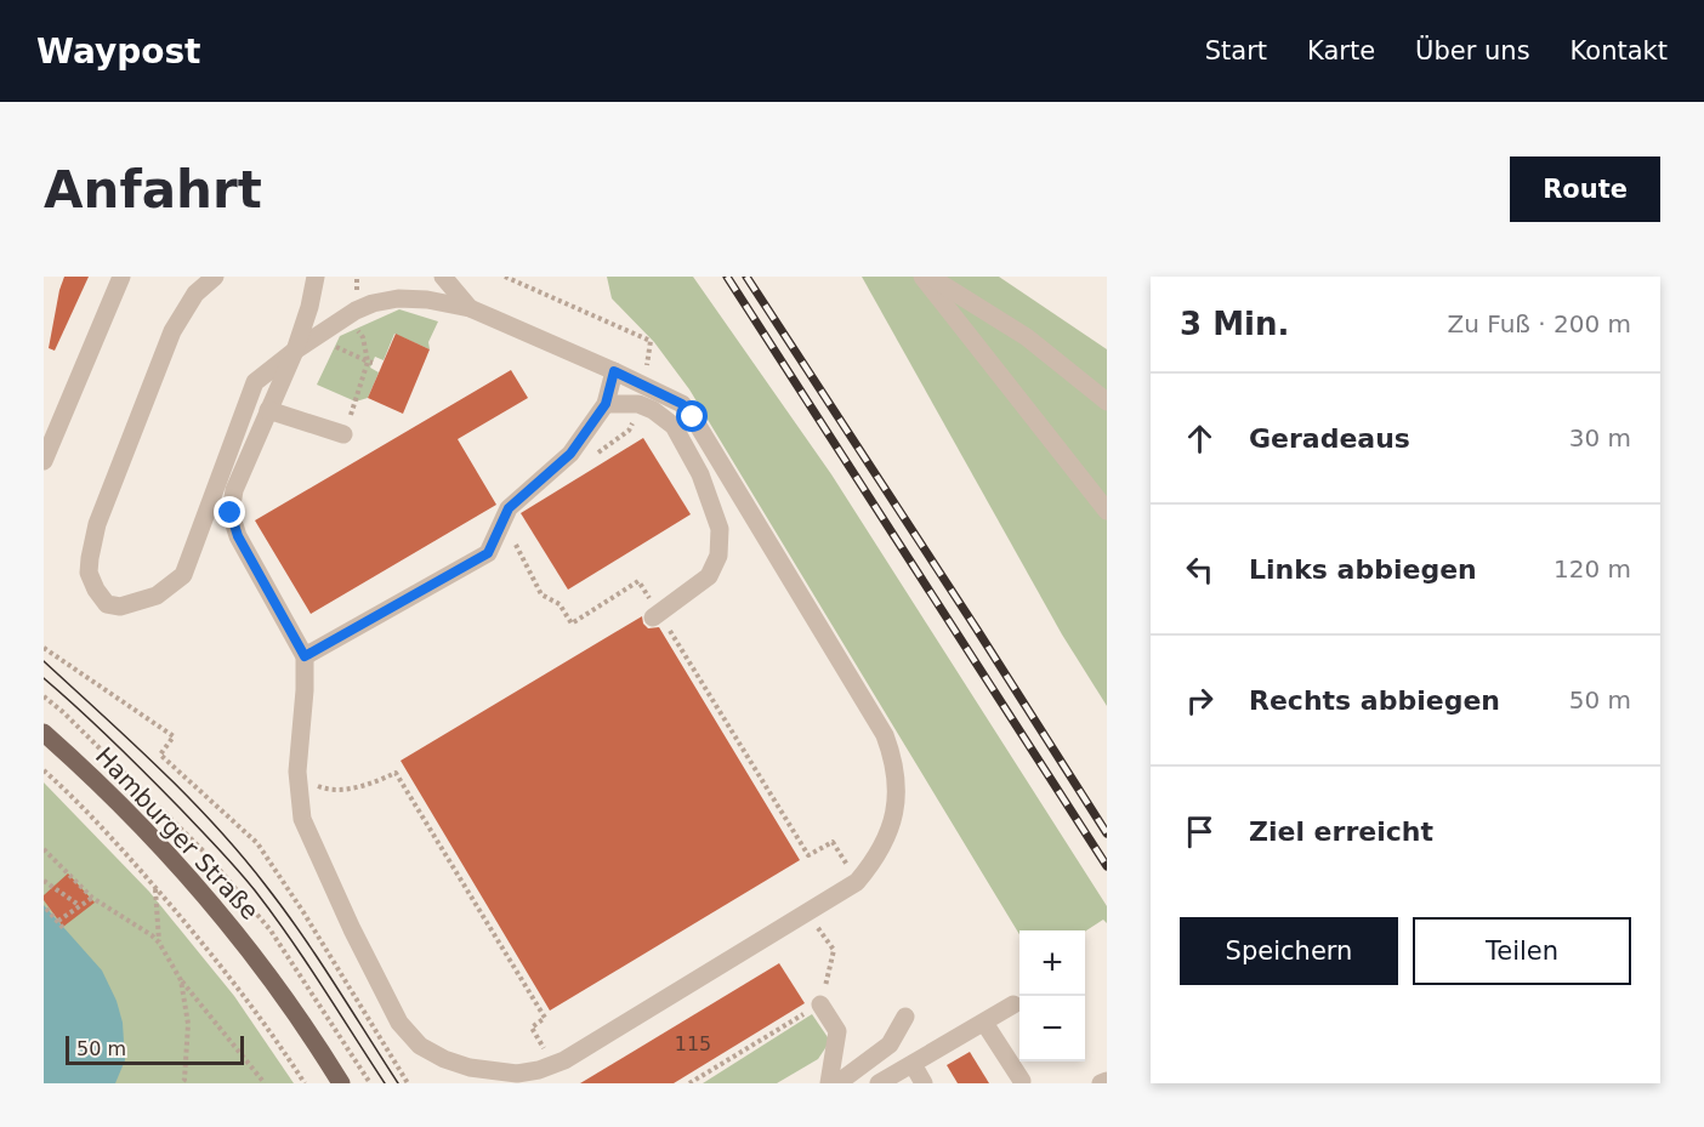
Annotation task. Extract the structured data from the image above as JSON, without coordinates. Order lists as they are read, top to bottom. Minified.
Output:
{"streets":{"main road":["Hamburger Straße"]},"house_numbers":["115"],"scale_bar":"50 m","page":{"header":"Waypost","nav":["Start","Karte","Über uns","Kontakt"],"buttons":["Route",["Speichern","Teilen"]],"title":"Anfahrt","heading":["3 Min.","Zu Fuß · 200 m"],"list":[["Geradeaus","30 m"],["Links abbiegen","120 m"],["Rechts abbiegen","50 m"],"Ziel erreicht"],"map_buttons":["+","−"],"scale":"50 m"}}
